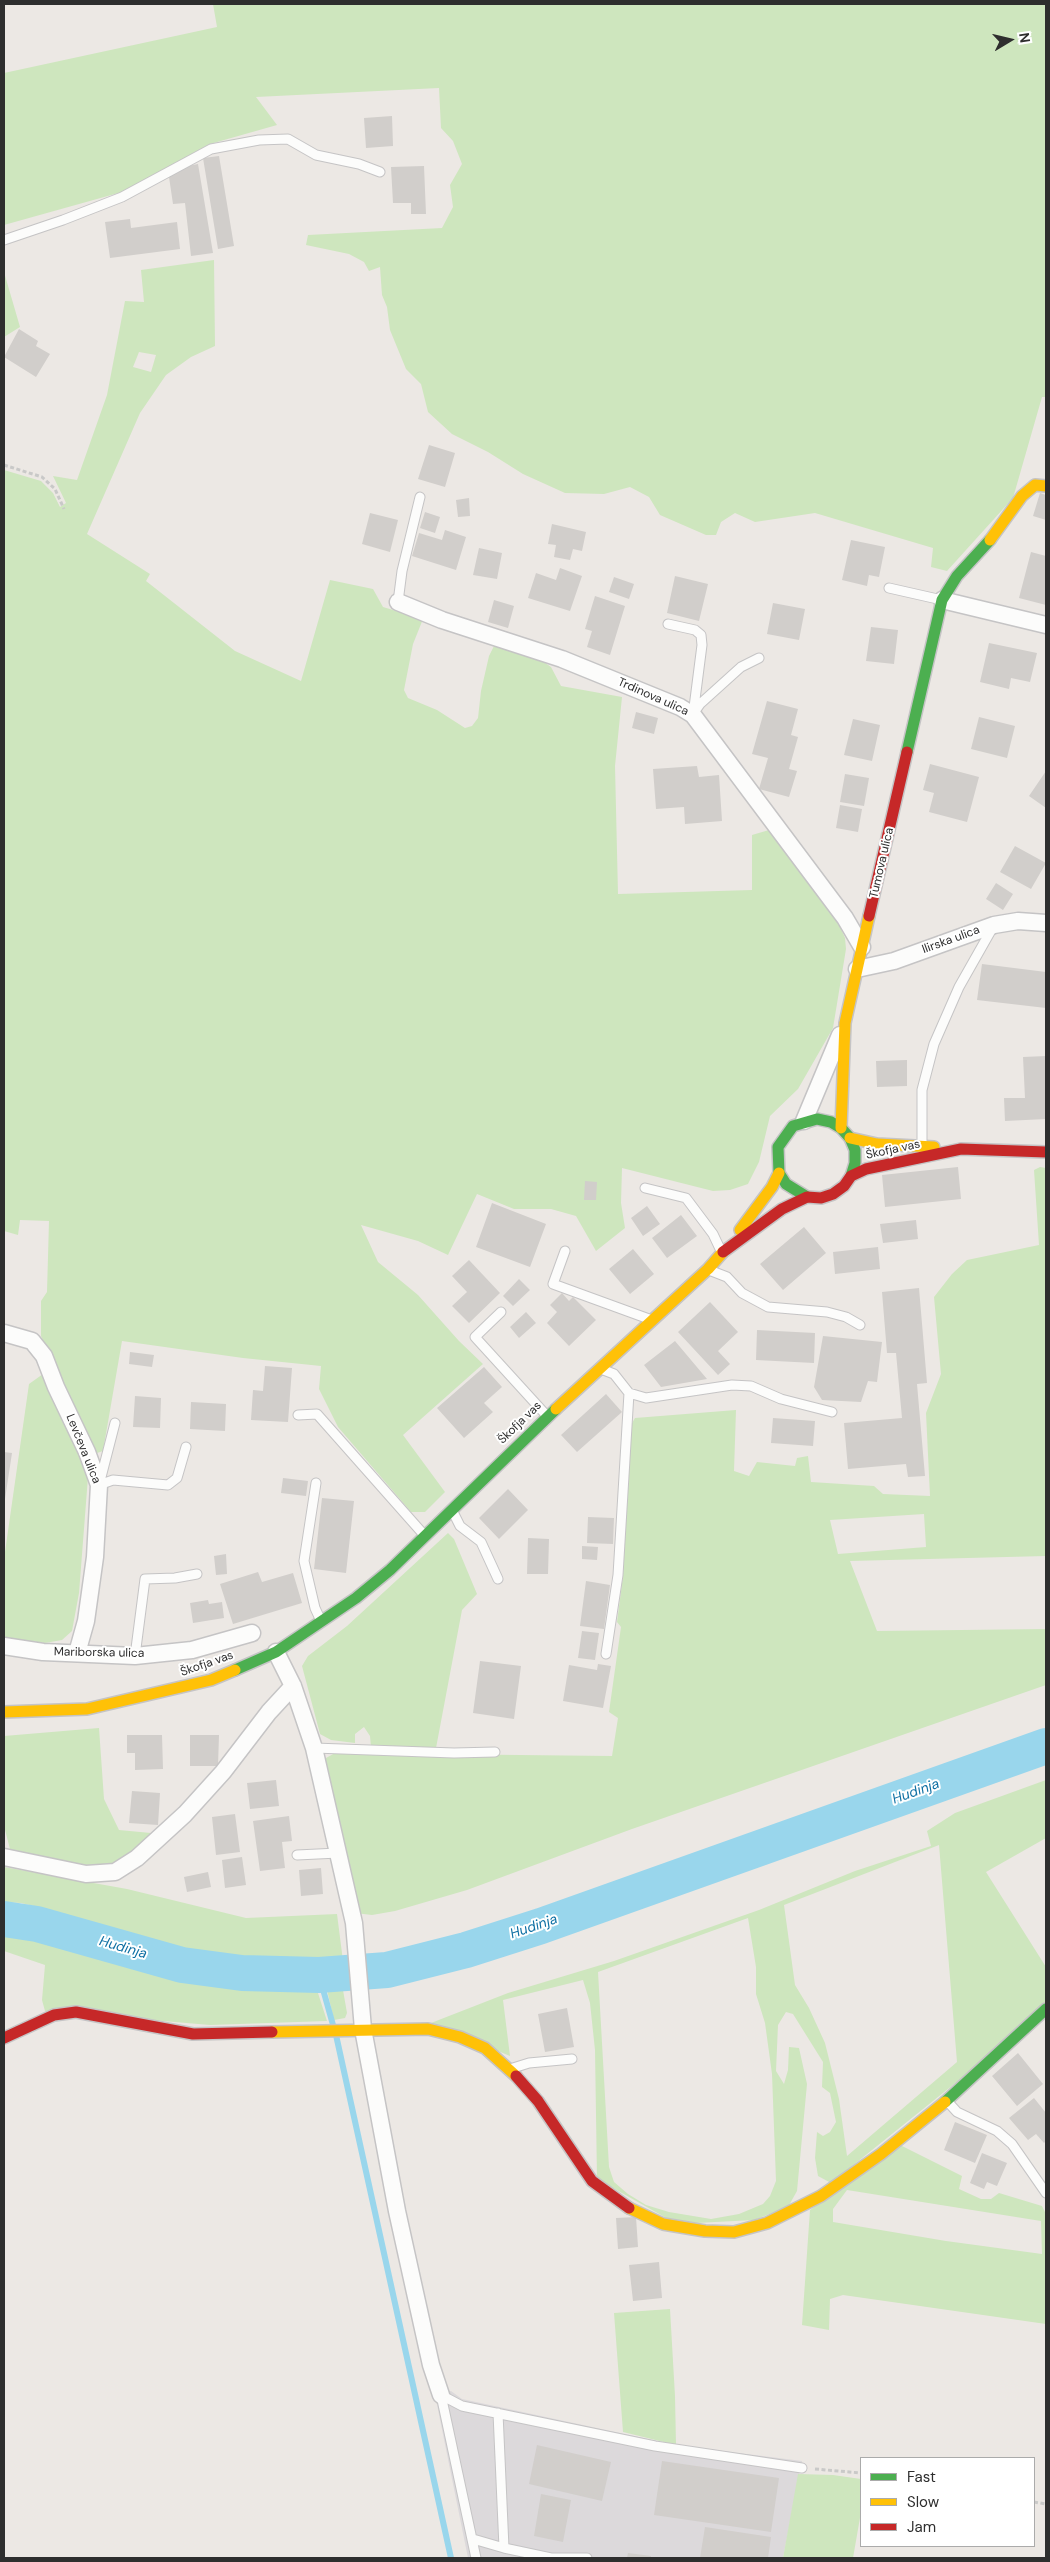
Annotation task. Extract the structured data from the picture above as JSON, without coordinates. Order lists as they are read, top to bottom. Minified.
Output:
{"streets":{"street":["Trdinova ulica","Tumova ulica","Ilirska ulica","Škofja vas","Levčeva ulica","Mariborska ulica"]},"crossings":[["Trdinova ulica","Tumova ulica"],["Tumova ulica","Ilirska ulica"],["Tumova ulica","Škofja vas"],["Levčeva ulica","Mariborska ulica"]],"water":["Hudinja"],"legend":["Fast","Slow","Jam"],"north":"right"}
